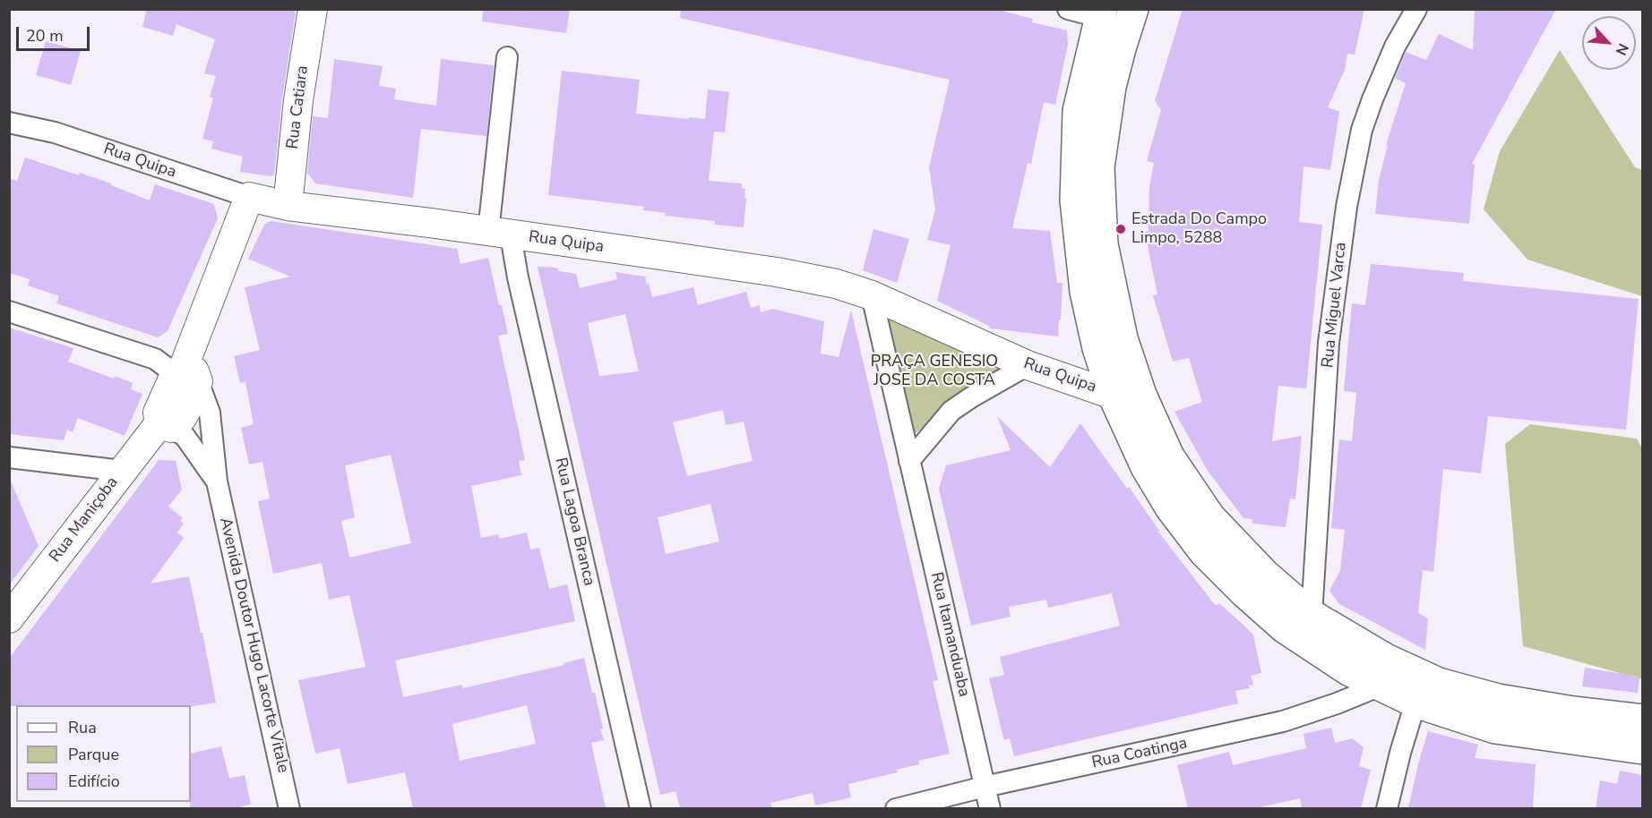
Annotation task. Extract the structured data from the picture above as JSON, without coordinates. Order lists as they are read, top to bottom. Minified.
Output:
{"streets":{"street":["Rua Catiara","Rua Quipa","Rua Miguel Varca","Rua Maniçoba","Rua Lagoa Branca","Rua Itamanduaba","Avenida Doutor Hugo Lacorte Vitale","Rua Coatinga"]},"crossings":[["Rua Catiara","Rua Quipa"],["Rua Quipa","Rua Lagoa Branca"],["Rua Quipa","Rua Itamanduaba"],["Rua Maniçoba","Avenida Doutor Hugo Lacorte Vitale"],["Rua Itamanduaba","Rua Coatinga"]],"parks":["PRAÇA GENESIO JOSE DA COSTA"],"places":["Estrada Do Campo Limpo, 5288"],"legend":["Rua","Parque","Edifício"],"scale_bar":"20 m","north":"bottom right"}
